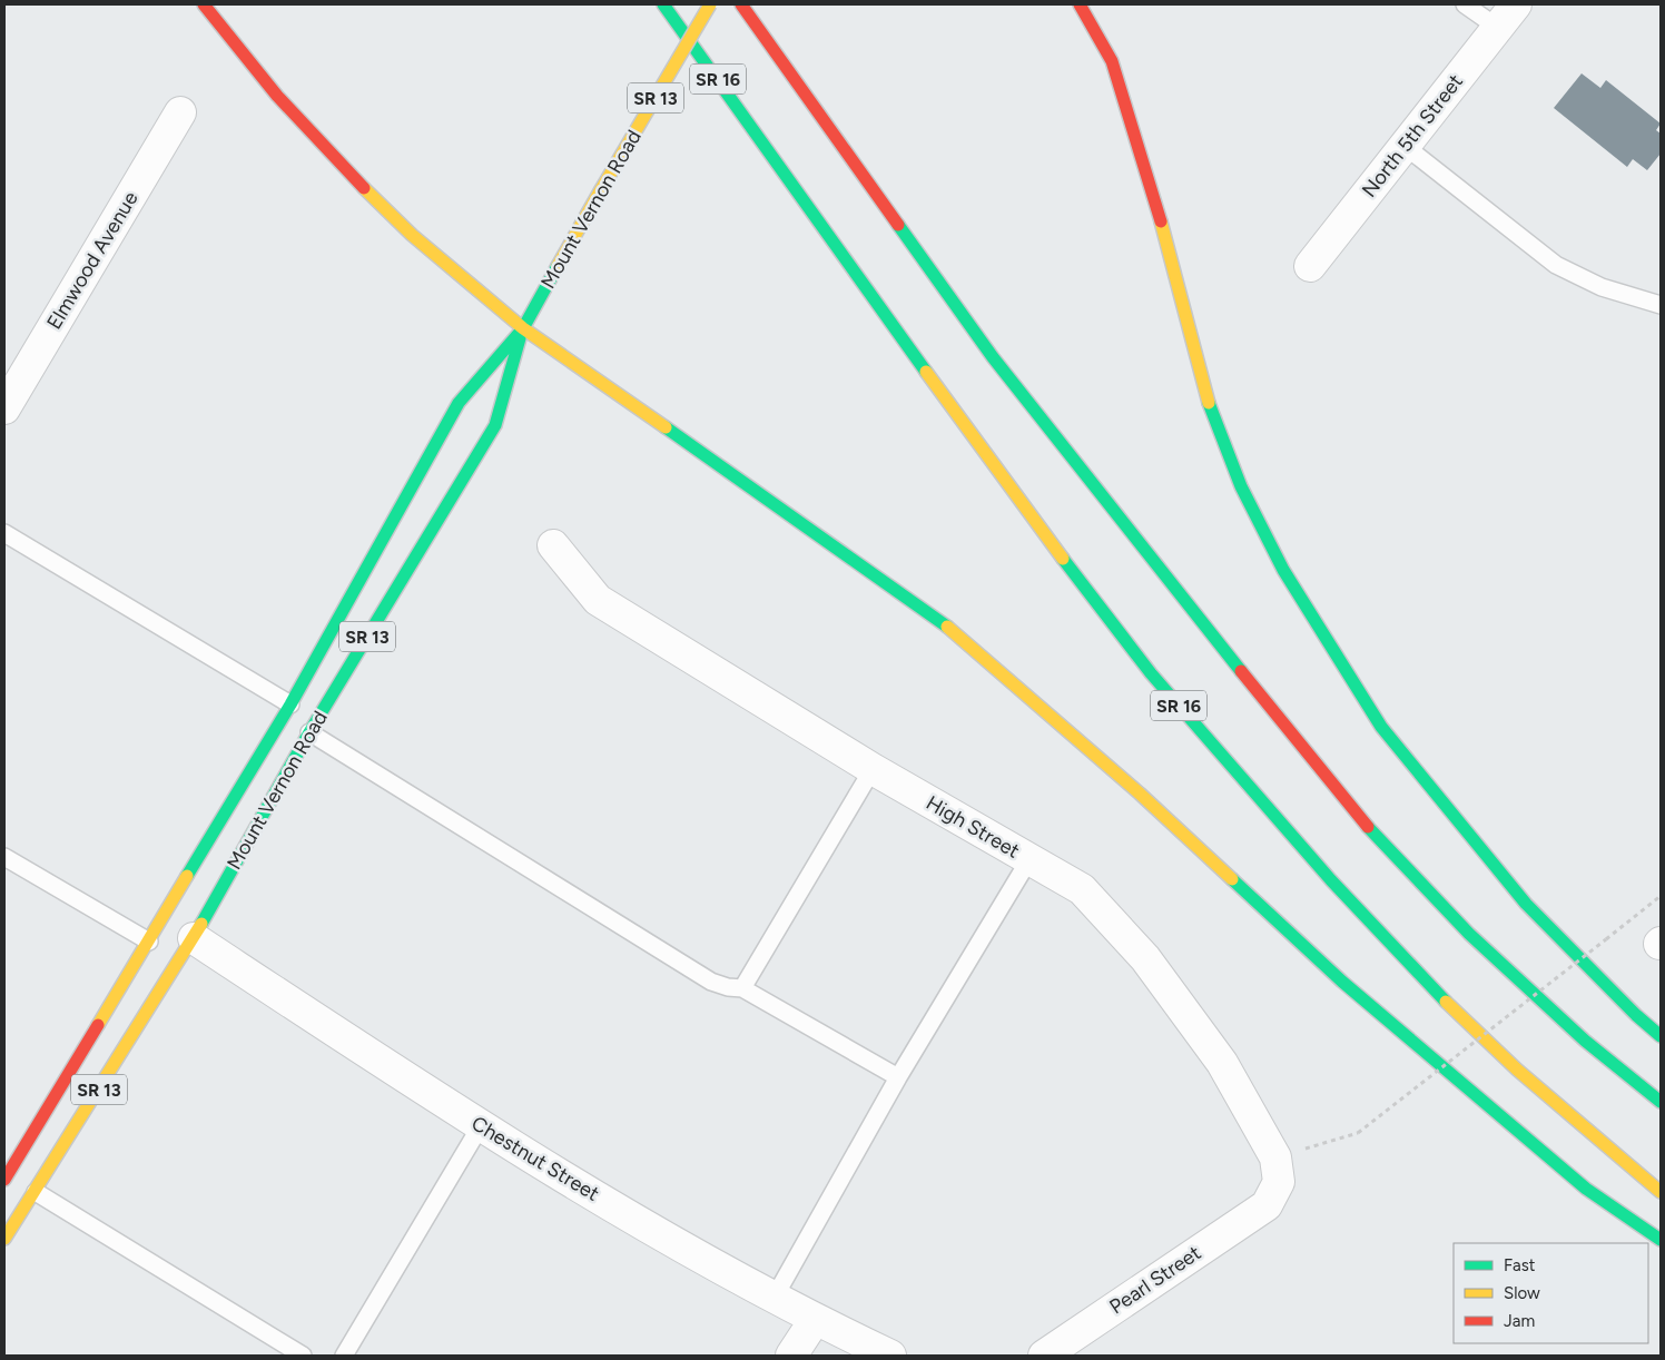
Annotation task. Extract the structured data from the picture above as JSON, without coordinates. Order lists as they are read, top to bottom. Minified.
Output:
{"streets":{"highway":["SR 16","SR 13","Mount Vernon Road"],"street":["North 5th Street","Elmwood Avenue","High Street","Chestnut Street","Pearl Street"]},"crossings":[["Mount Vernon Road","Chestnut Street"],["High Street","Pearl Street"]],"legend":["Fast","Slow","Jam"]}
